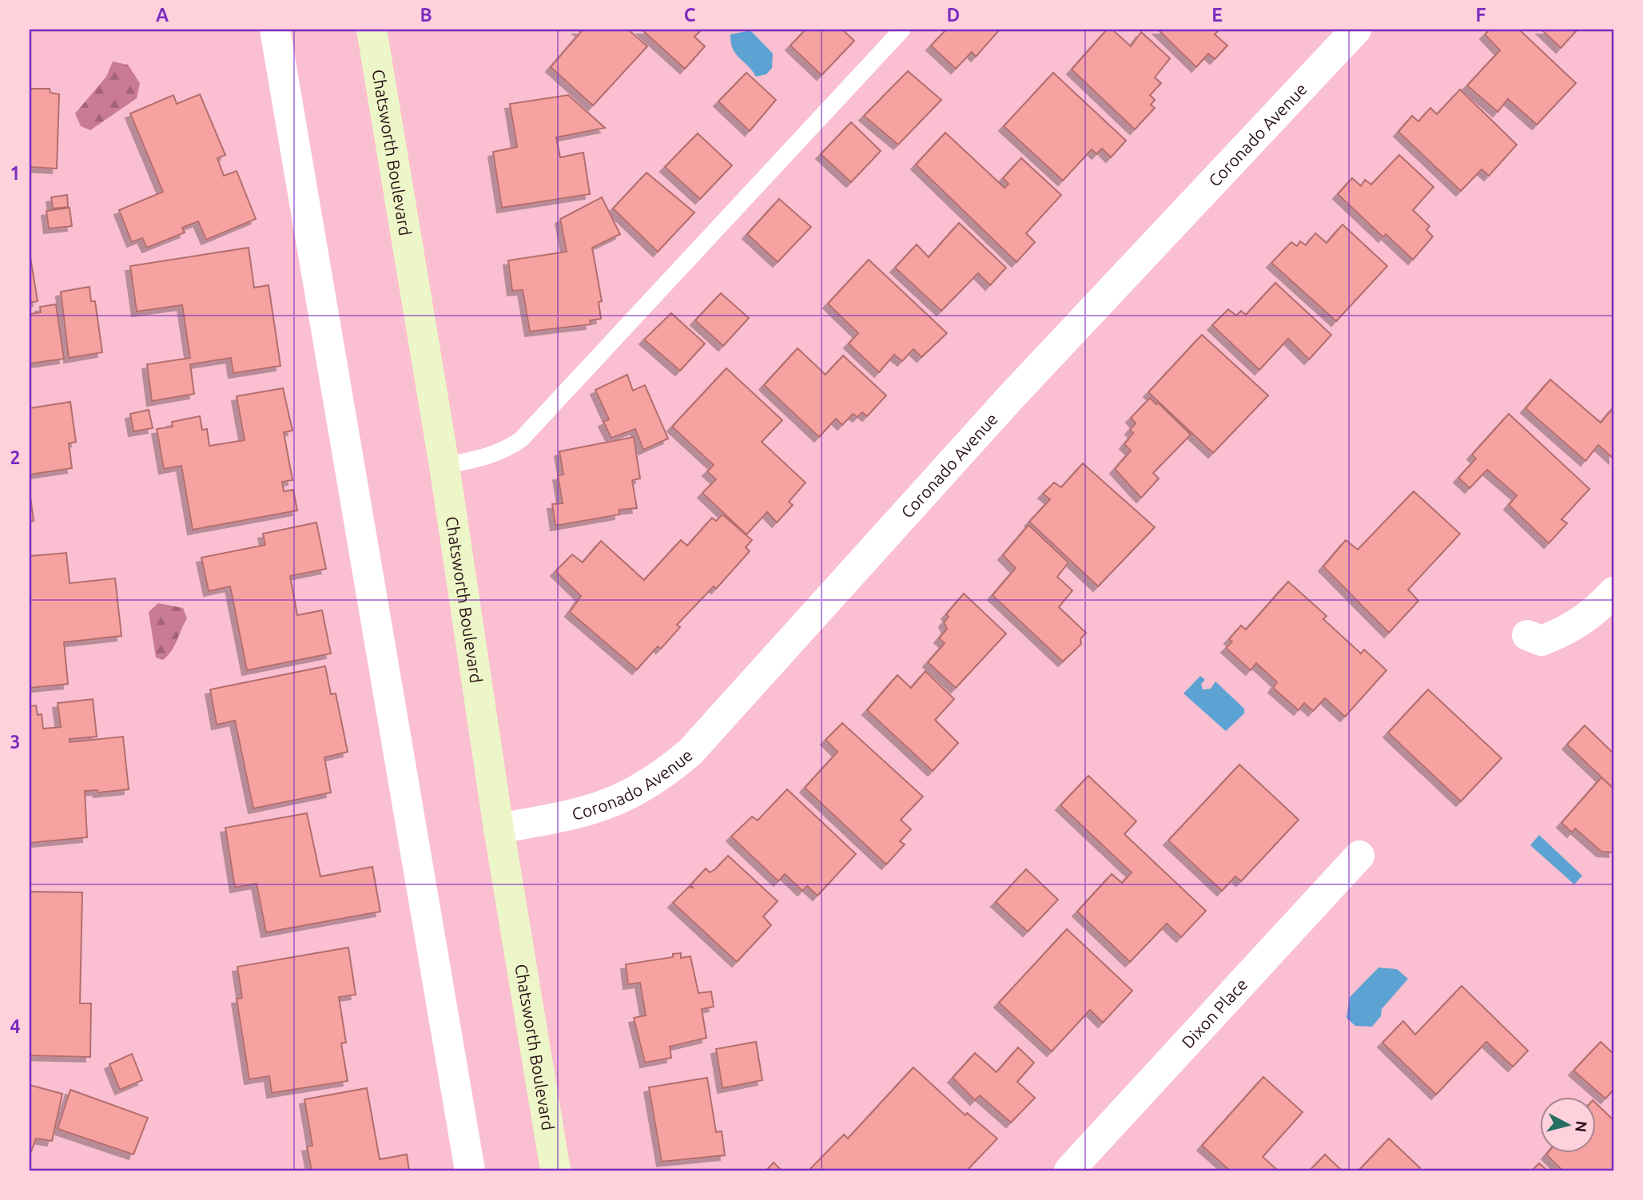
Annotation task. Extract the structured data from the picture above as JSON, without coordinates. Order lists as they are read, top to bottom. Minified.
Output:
{"streets":{"main road":["Chatsworth Boulevard"],"street":["Coronado Avenue","Dixon Place"]},"crossings":[["Coronado Avenue","Chatsworth Boulevard"]],"north":"right","grid":{"columns":["A","B","C","D","E","F"],"rows":["1","2","3","4"]}}
